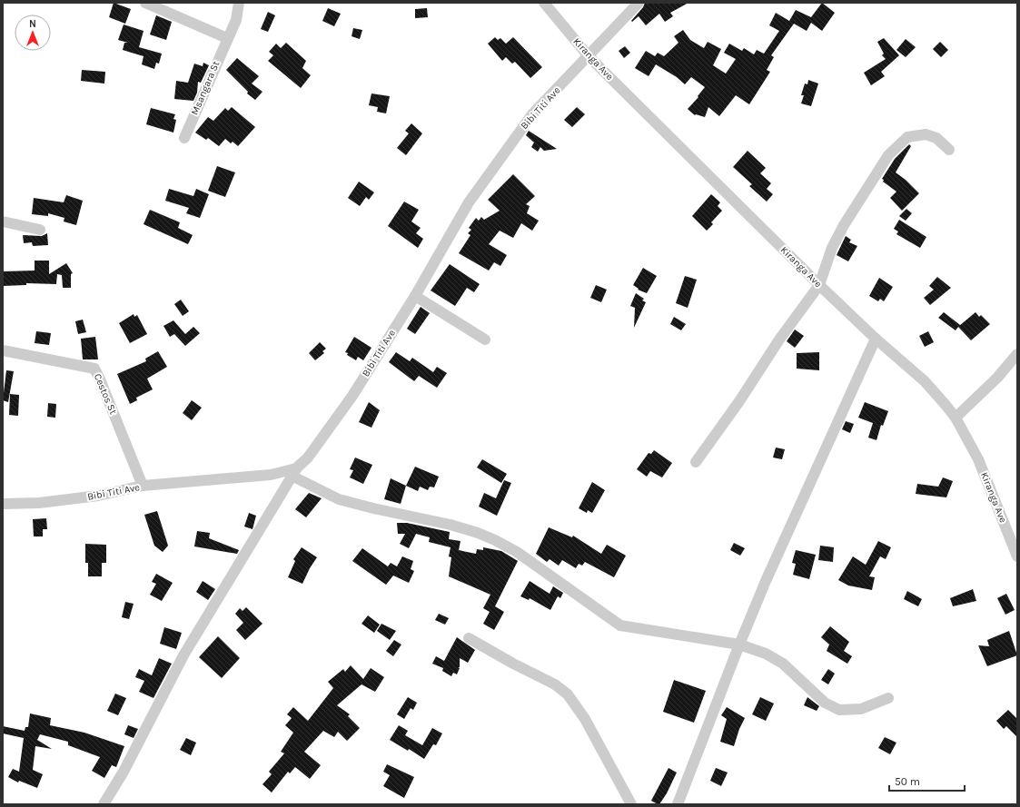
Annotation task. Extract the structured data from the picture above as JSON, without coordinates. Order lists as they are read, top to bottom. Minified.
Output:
{"streets":{"street":["Kiranga Ave","Msangara St","Bibi Titi Ave","Cestos St"]},"crossings":[["Kiranga Ave","Bibi Titi Ave"],["Bibi Titi Ave","Cestos St"]],"scale_bar":"50 m","north":"top"}
